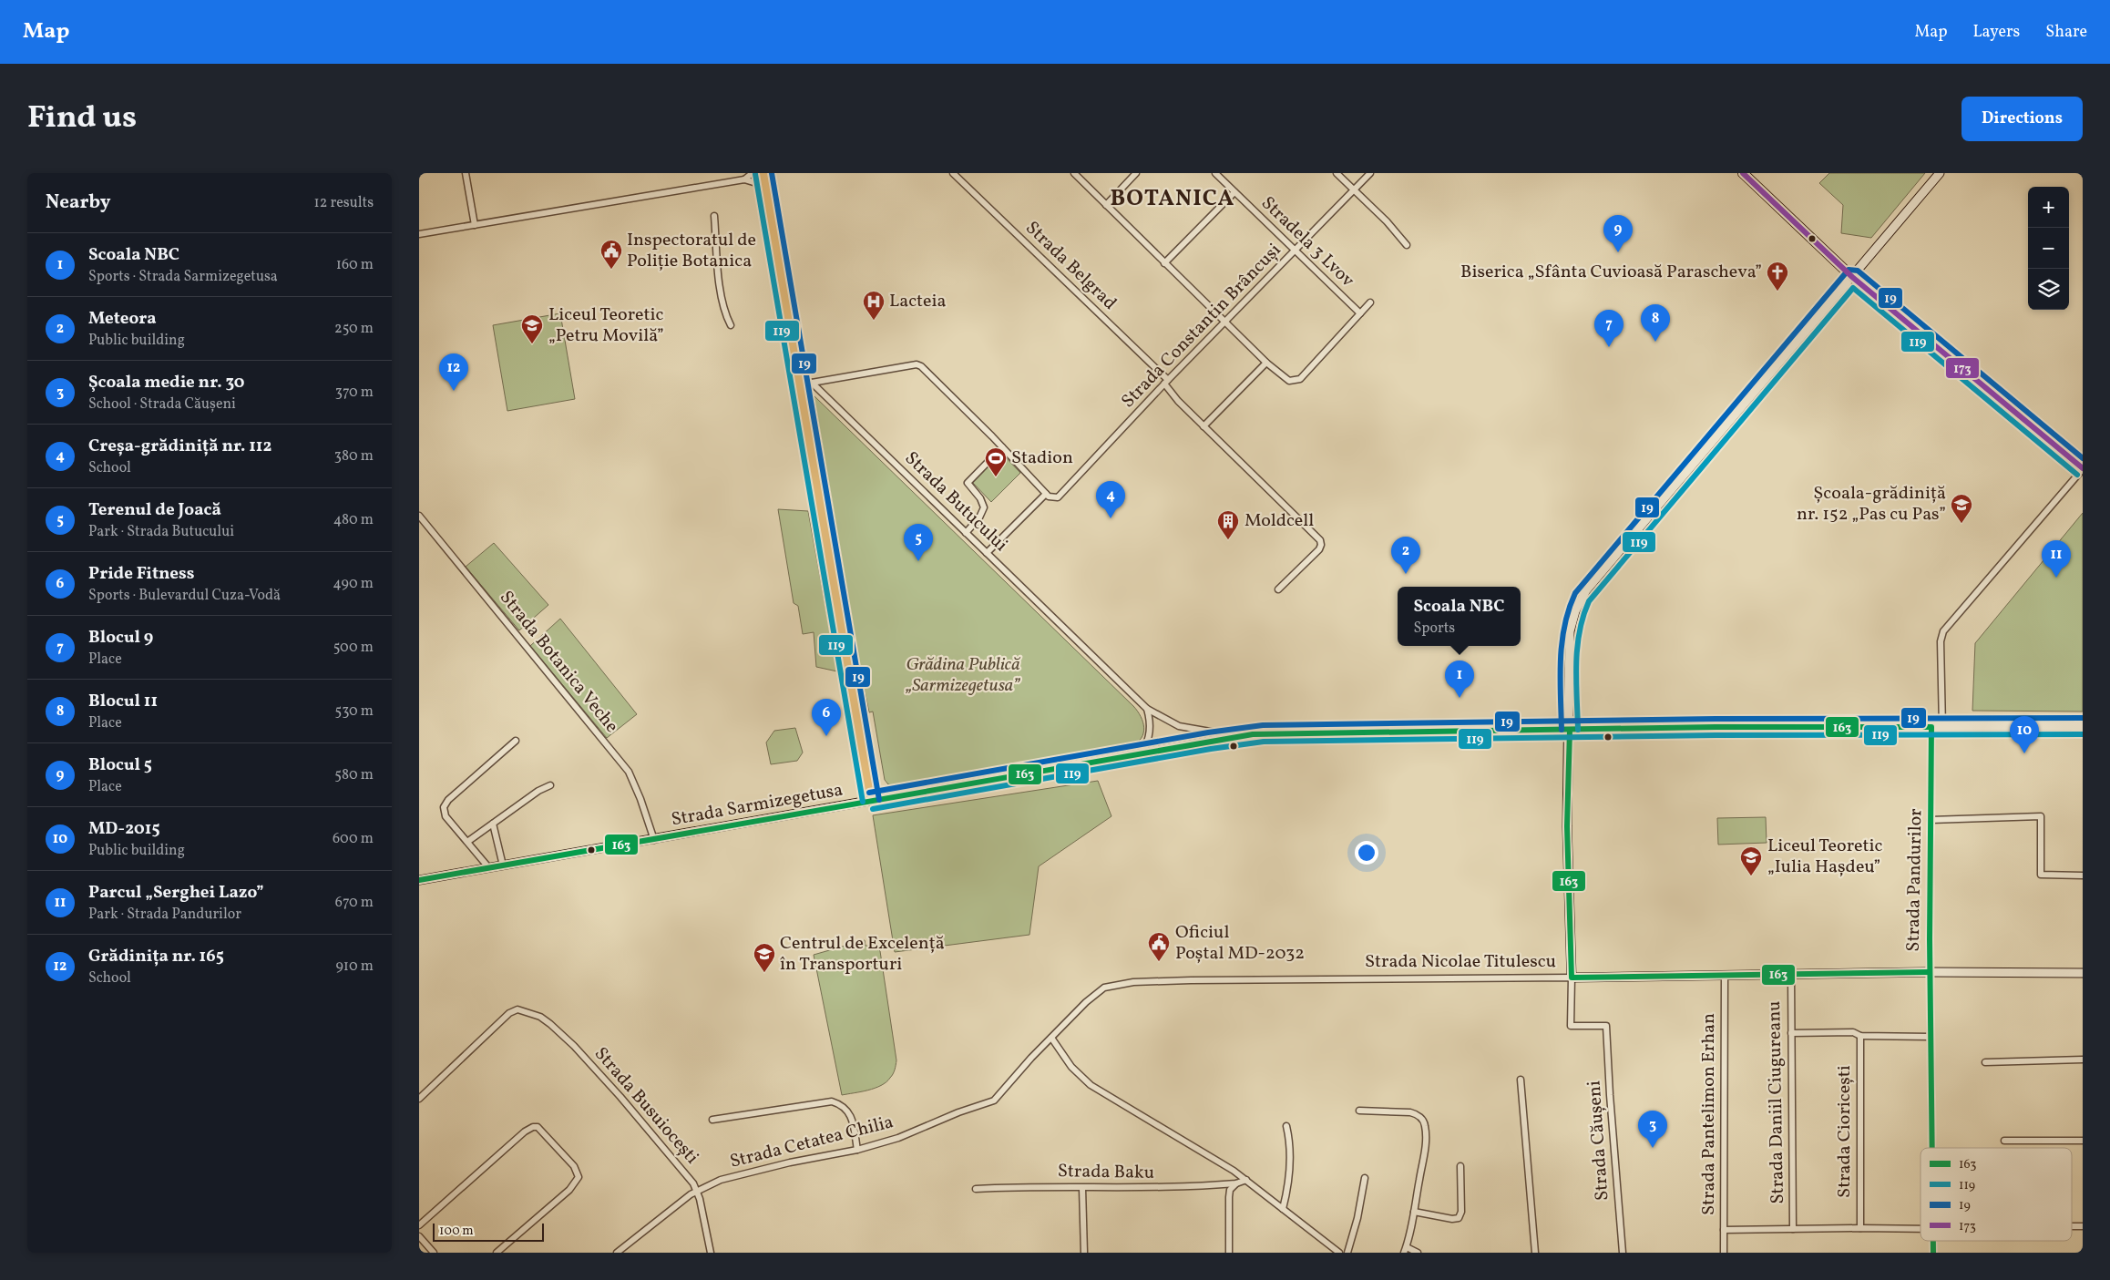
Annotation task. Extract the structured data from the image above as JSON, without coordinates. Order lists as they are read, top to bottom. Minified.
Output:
{"streets":{"main road":["Strada Sarmizegetusa","Strada Nicolae Titulescu"],"street":["Stradela 3 Lvov","Strada Belgrad","Strada Constantin Brâncuși","Strada Butucului","Strada Botanica Veche","Strada Pandurilor","Strada Daniil Ciugureanu","Strada Busuiocești","Strada Pantelimon Erhan","Strada Cioricești","Strada Căușeni","Strada Cetatea Chilia","Strada Baku"]},"crossings":[["Stradela 3 Lvov","Strada Constantin Brâncuși"],["Strada Belgrad","Strada Constantin Brâncuși"],["Strada Butucului","Strada Sarmizegetusa"],["Strada Botanica Veche","Strada Sarmizegetusa"],["Strada Sarmizegetusa","Strada Pandurilor"],["Strada Pandurilor","Strada Nicolae Titulescu"],["Strada Nicolae Titulescu","Strada Daniil Ciugureanu"],["Strada Nicolae Titulescu","Strada Pantelimon Erhan"],["Strada Nicolae Titulescu","Strada Căușeni"],["Strada Nicolae Titulescu","Strada Cetatea Chilia"],["Strada Busuiocești","Strada Cetatea Chilia"]],"districts":["BOTANICA"],"parks":["Grădina Publică „Sarmizegetusa”"],"places":{"public building":["Inspectoratul de Poliție Botanica","Oficiul Poștal MD-2032"],"church":["Biserica „Sfânta Cuvioasă Parascheva”"],"hospital":["Lacteia"],"school or university":["Liceul Teoretic „Petru Movilă”","Școala-grădiniță nr. 152 „Pas cu Pas”","Liceul Teoretic „Iulia Hașdeu”","Centrul de Excelență în Transporturi"],"sports":["Stadion"],"building":["Moldcell"]},"lines":["transit line 19","transit line 173","transit line 119","transit line 163"],"legend":["163","119","19","173"],"scale_bar":"100 m","page":{"header":"Map","nav":["Map","Layers","Share"],"title":"Find us","buttons":"Directions","heading":["Nearby","12 results"],"map_buttons":["+","−"],"pins":["9","8","7","12","4","5","2","11","1","6","10","3"],"list":[{"mark":"1","name":"Scoala NBC","note":"Sports · Strada Sarmizegetusa","value":"160 m"},{"mark":"2","name":"Meteora","note":"Public building","value":"250 m"},{"mark":"3","name":"Şcoala medie nr. 30","note":"School · Strada Căușeni","value":"370 m"},{"mark":"4","name":"Creșa-grădiniță nr. 112","note":"School","value":"380 m"},{"mark":"5","name":"Terenul de Joacă","note":"Park · Strada Butucului","value":"480 m"},{"mark":"6","name":"Pride Fitness","note":"Sports · Bulevardul Cuza-Vodă","value":"490 m"},{"mark":"7","name":"Blocul 9","note":"Place","value":"500 m"},{"mark":"8","name":"Blocul 11","note":"Place","value":"530 m"},{"mark":"9","name":"Blocul 5","note":"Place","value":"580 m"},{"mark":"10","name":"MD-2015","note":"Public building","value":"600 m"},{"mark":"11","name":"Parcul „Serghei Lazo”","note":"Park · Strada Pandurilor","value":"670 m"},{"mark":"12","name":"Grădinița nr. 165","note":"School","value":"910 m"}],"popup":["Scoala NBC","Sports"],"scale":"100 m"}}
